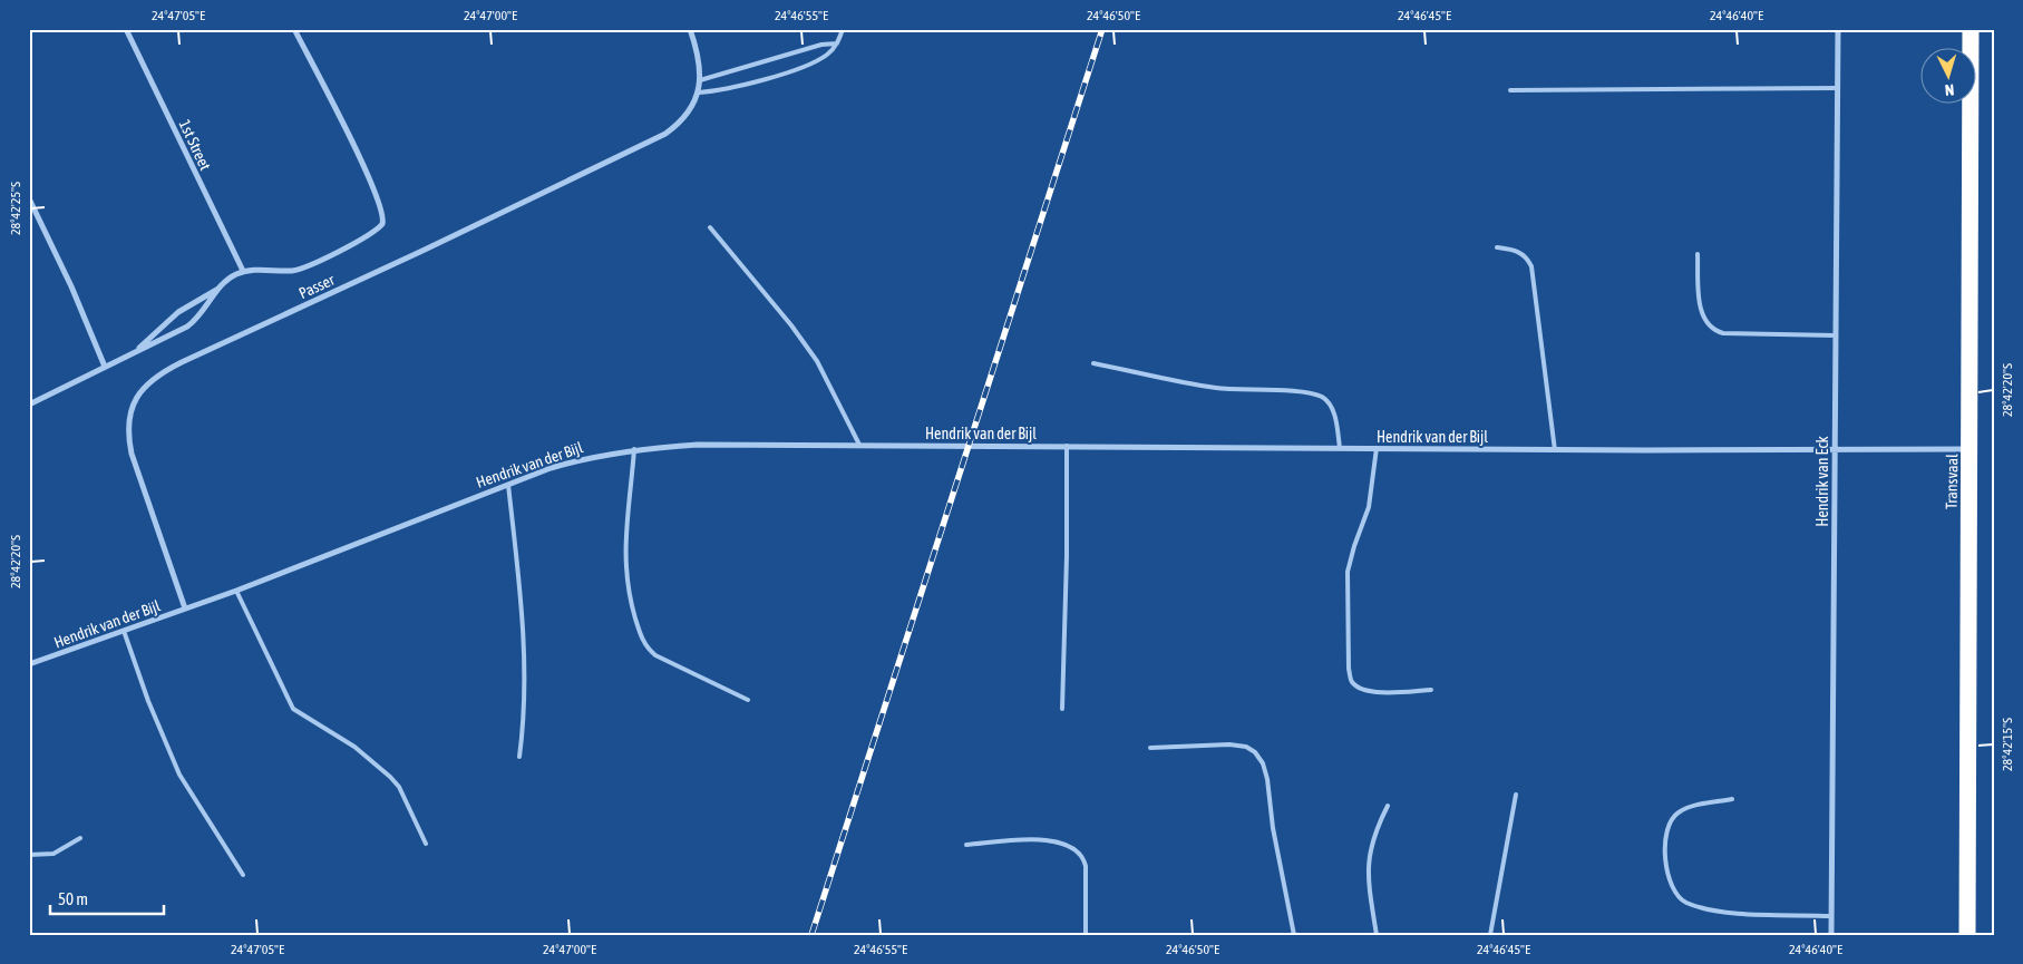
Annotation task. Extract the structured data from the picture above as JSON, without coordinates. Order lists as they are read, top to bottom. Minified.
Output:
{"streets":{"highway":["Transvaal"],"street":["1st Street","Passer","Hendrik van der Bijl","Hendrik van Eck"]},"crossings":[["Passer","Hendrik van der Bijl"],["Hendrik van der Bijl","Hendrik van Eck"],["Hendrik van der Bijl","Transvaal"]],"scale_bar":"50 m","north":"bottom","coordinates":["24°47'05\"E","24°47'00\"E","24°46'55\"E","24°46'50\"E","24°46'45\"E","24°46'40\"E","28°42'25\"S","28°42'20\"S","28°42'15\"S"]}
